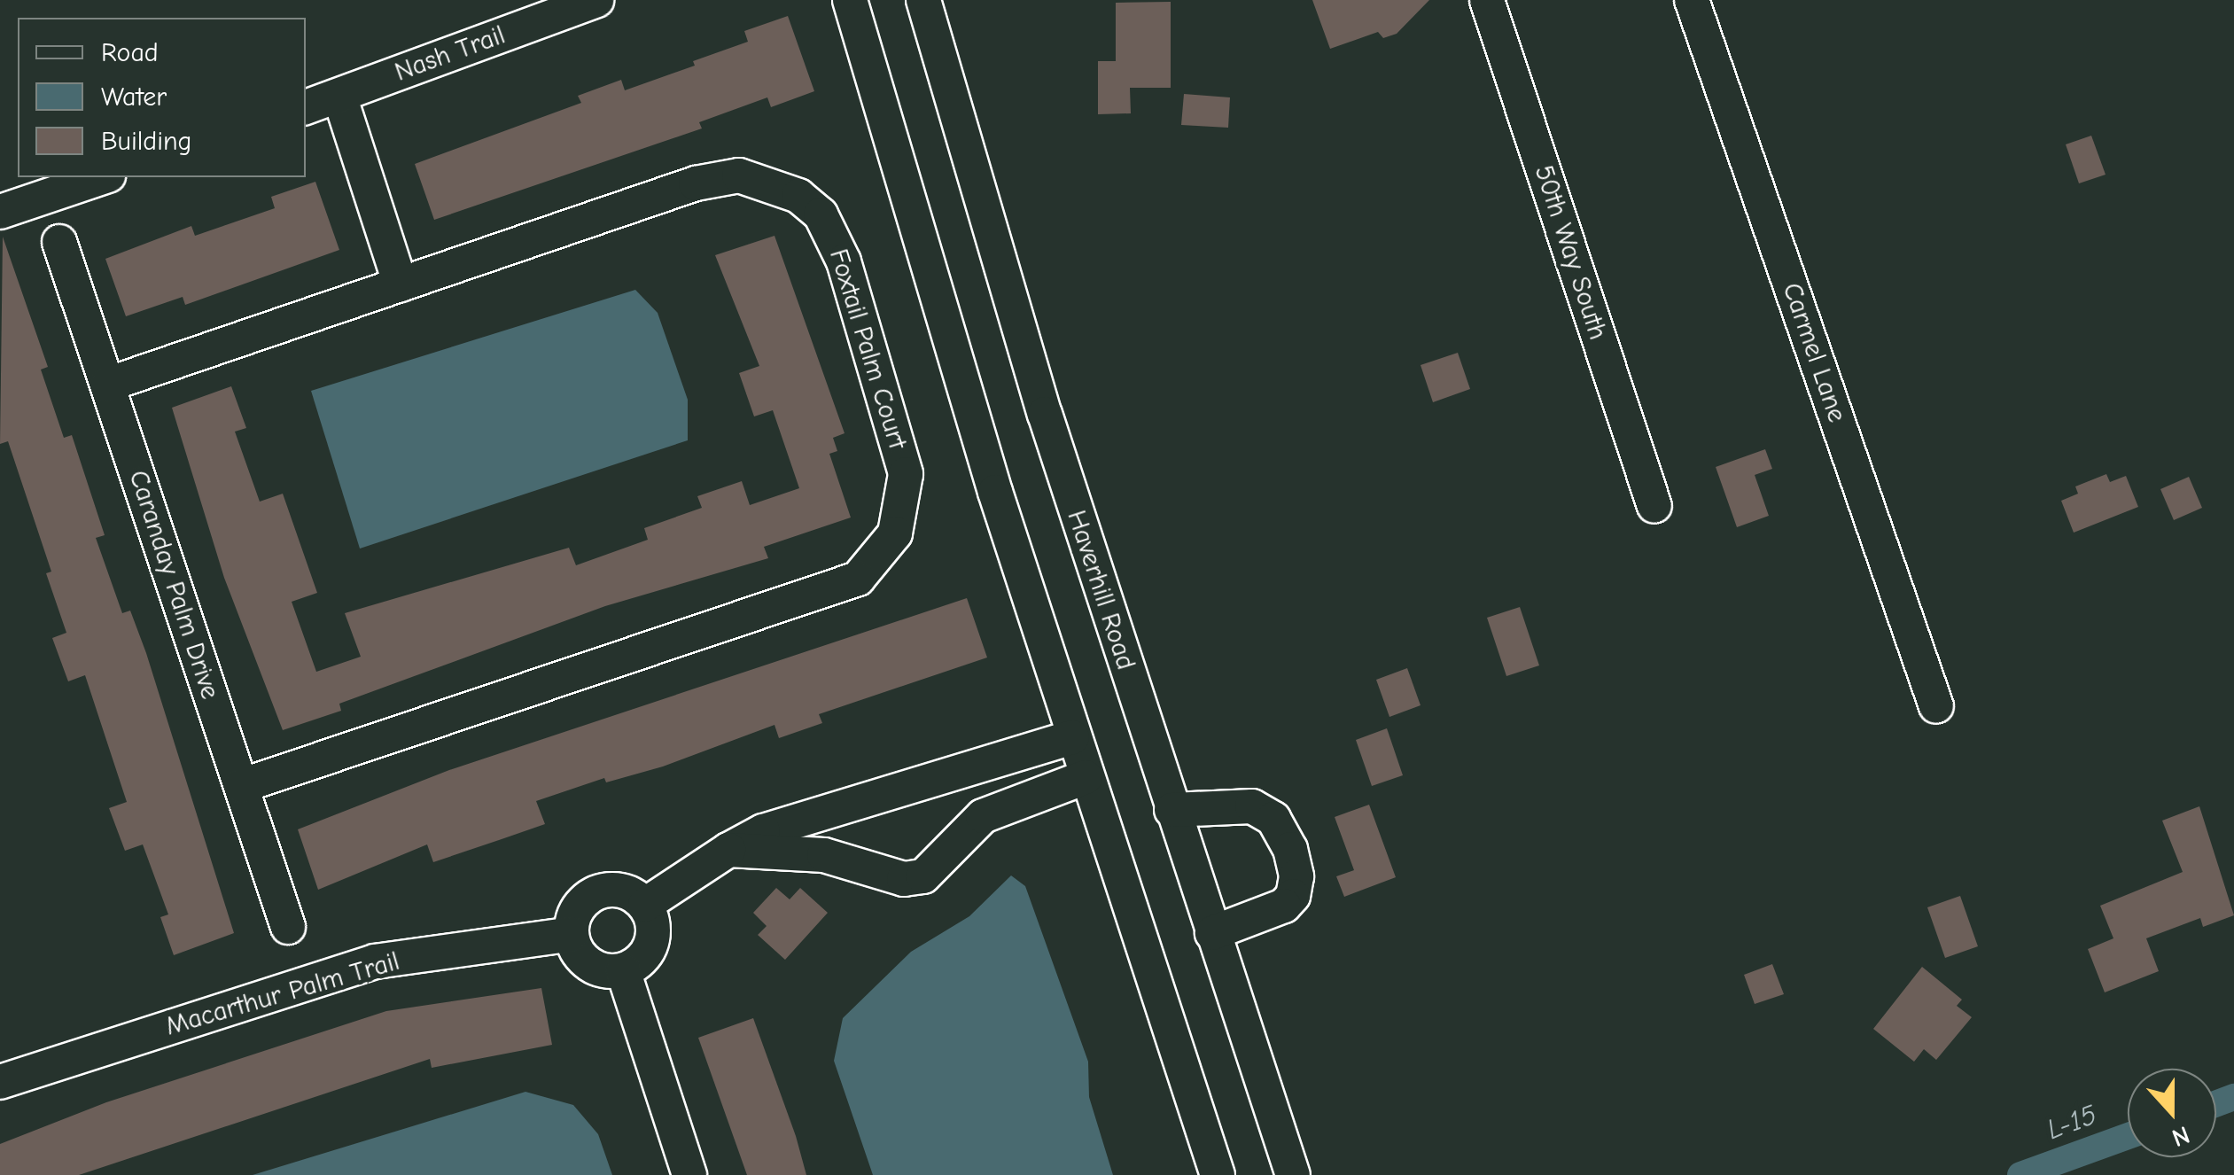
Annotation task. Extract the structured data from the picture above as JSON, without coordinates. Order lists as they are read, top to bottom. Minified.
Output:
{"streets":{"street":["Nash Trail","50th Way South","Foxtail Palm Court","Carmel Lane","Caranday Palm Drive","Haverhill Road","Macarthur Palm Trail"]},"crossings":[["Foxtail Palm Court","Caranday Palm Drive"]],"water":["L-15"],"legend":["Road","Water","Building"],"north":"bottom"}
